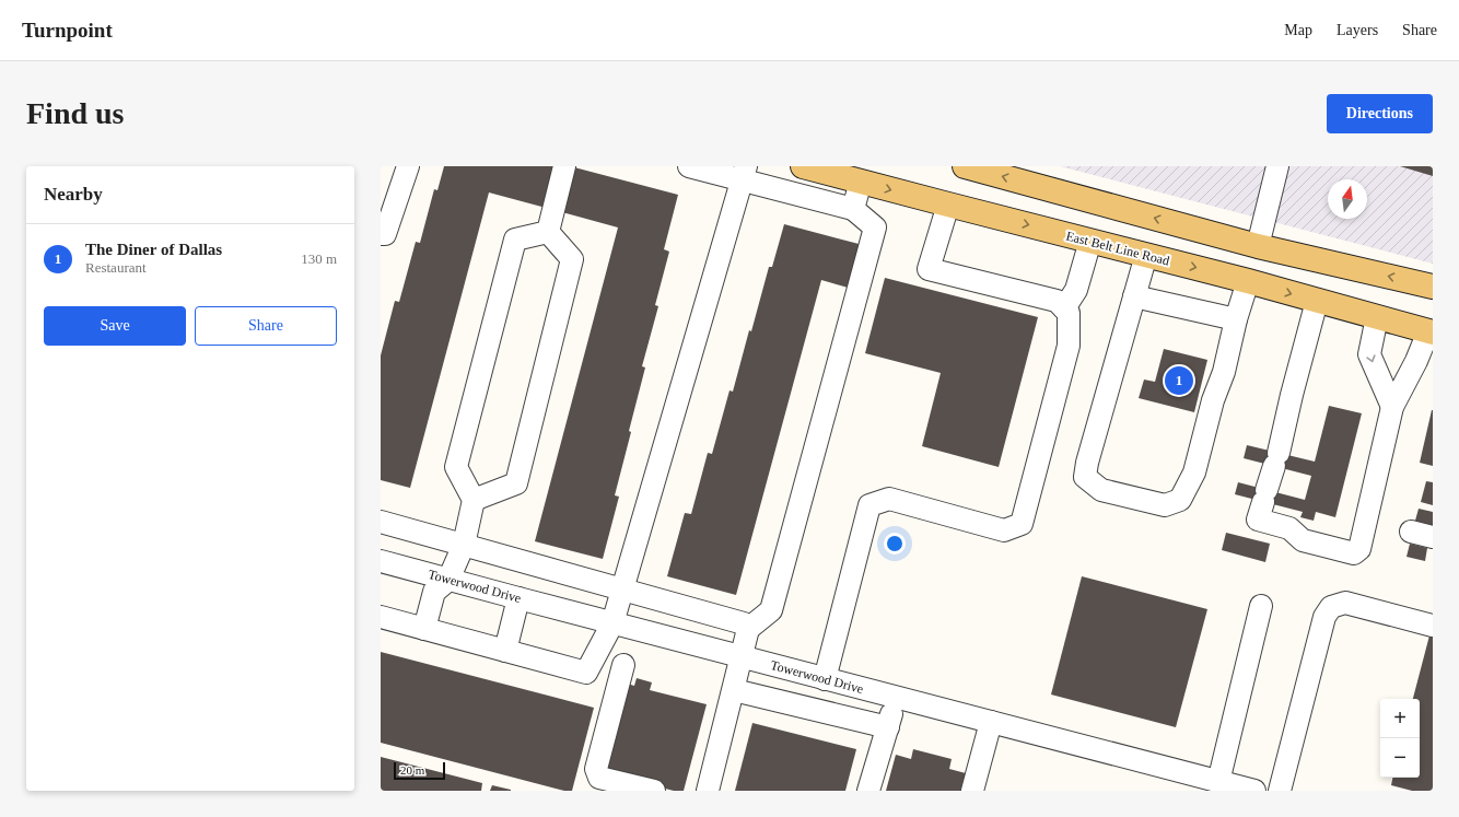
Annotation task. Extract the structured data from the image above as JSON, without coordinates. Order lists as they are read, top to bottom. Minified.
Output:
{"streets":{"main road":["East Belt Line Road"],"street":["Towerwood Drive"]},"scale_bar":"20 m","north":"top","page":{"header":"Turnpoint","nav":["Map","Layers","Share"],"buttons":["Directions",["Save","Share"]],"title":"Find us","heading":"Nearby","list":[{"mark":"1","name":"The Diner of Dallas","note":"Restaurant","value":"130 m"}],"pins":"1","map_buttons":["+","−"],"scale":"20 m"}}
